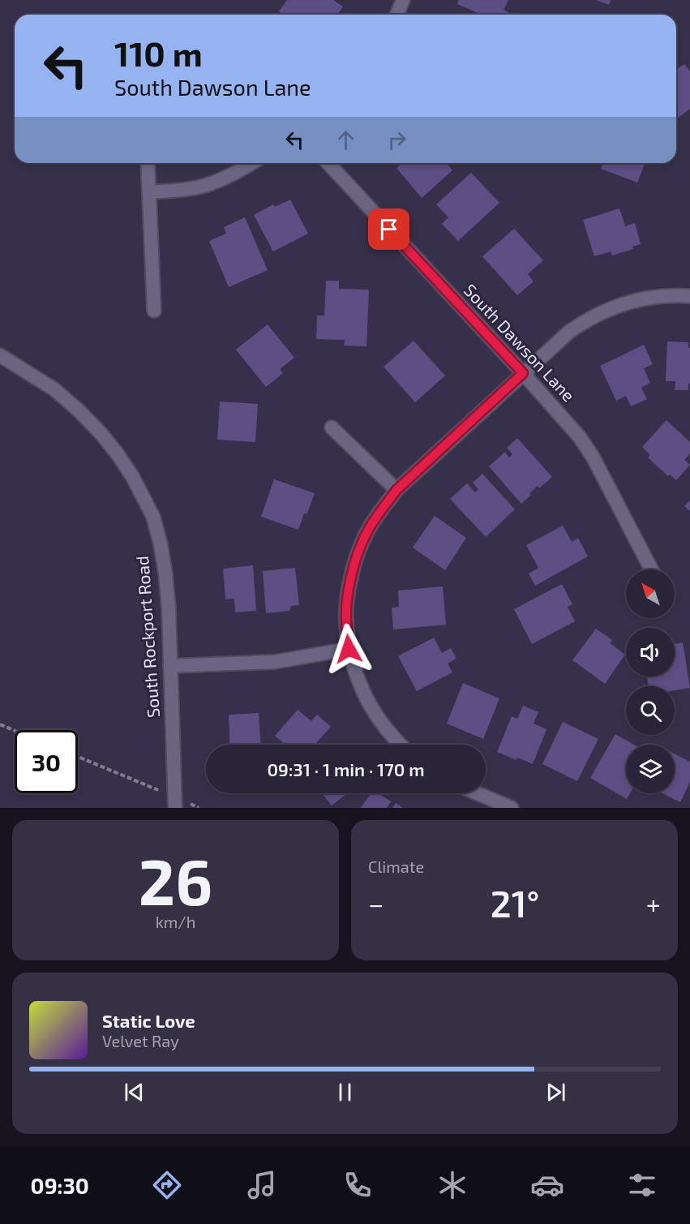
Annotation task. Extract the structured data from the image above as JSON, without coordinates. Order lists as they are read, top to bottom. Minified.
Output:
{"streets":{"street":["South Dawson Lane","South Rockport Road"]},"north":"top left","page":{"turn":["110 m","South Dawson Lane"],"limit":"30","trip":"09:31 · 1 min · 170 m","tile":[["26","km/h"],"Climate"],"heat":["−","21°","+"],"song":["Static Love","Velvet Ray"],"tabs":"09:30"}}
